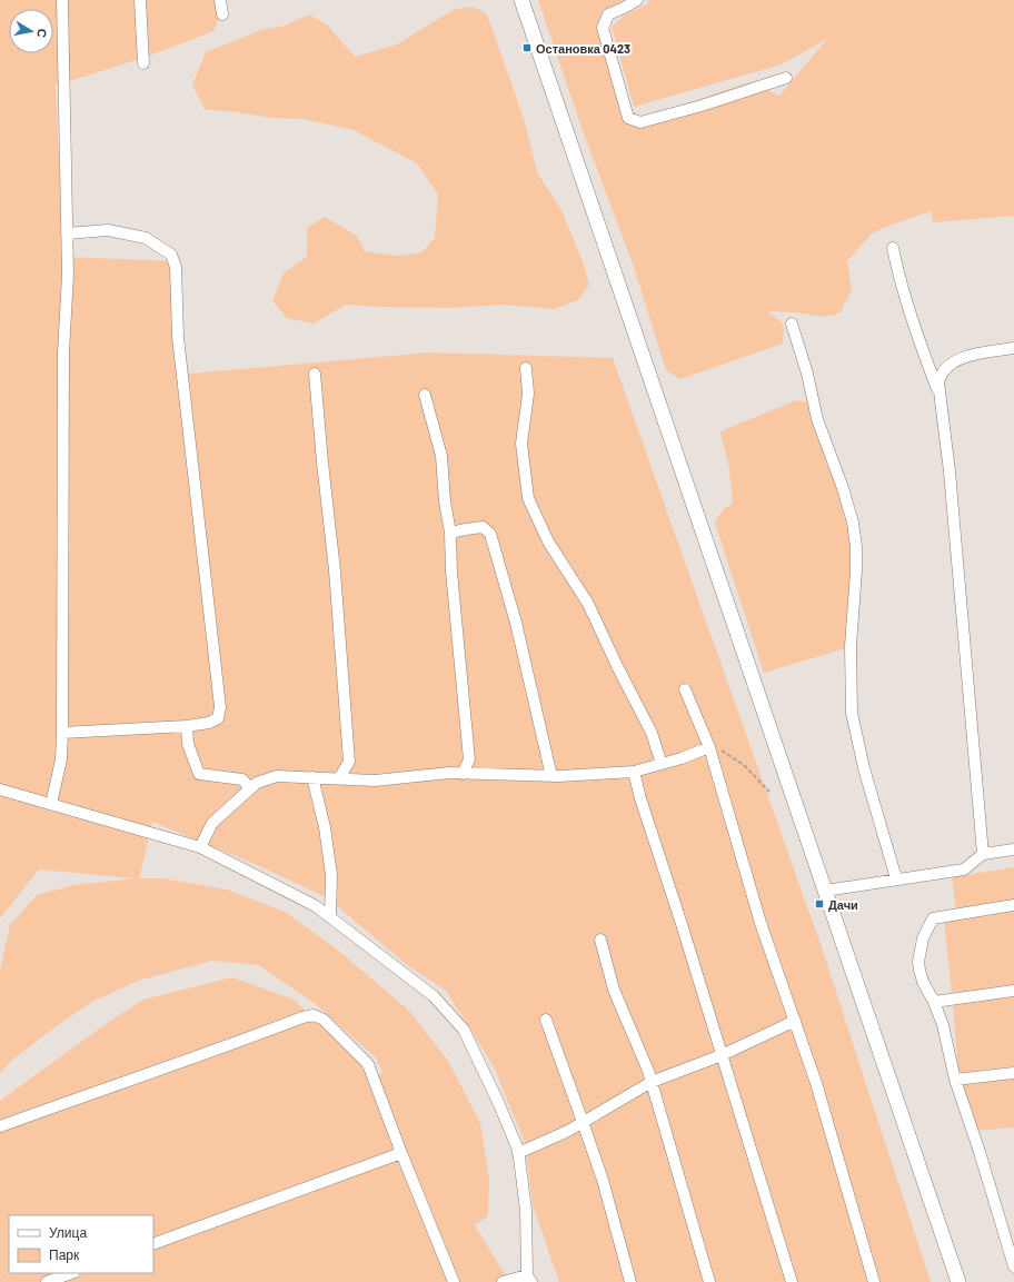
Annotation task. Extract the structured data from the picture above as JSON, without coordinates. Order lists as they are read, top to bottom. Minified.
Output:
{"places":{"transit":["Остановка 0423","Дачи"]},"legend":["Улица","Парк"],"north":"right"}
